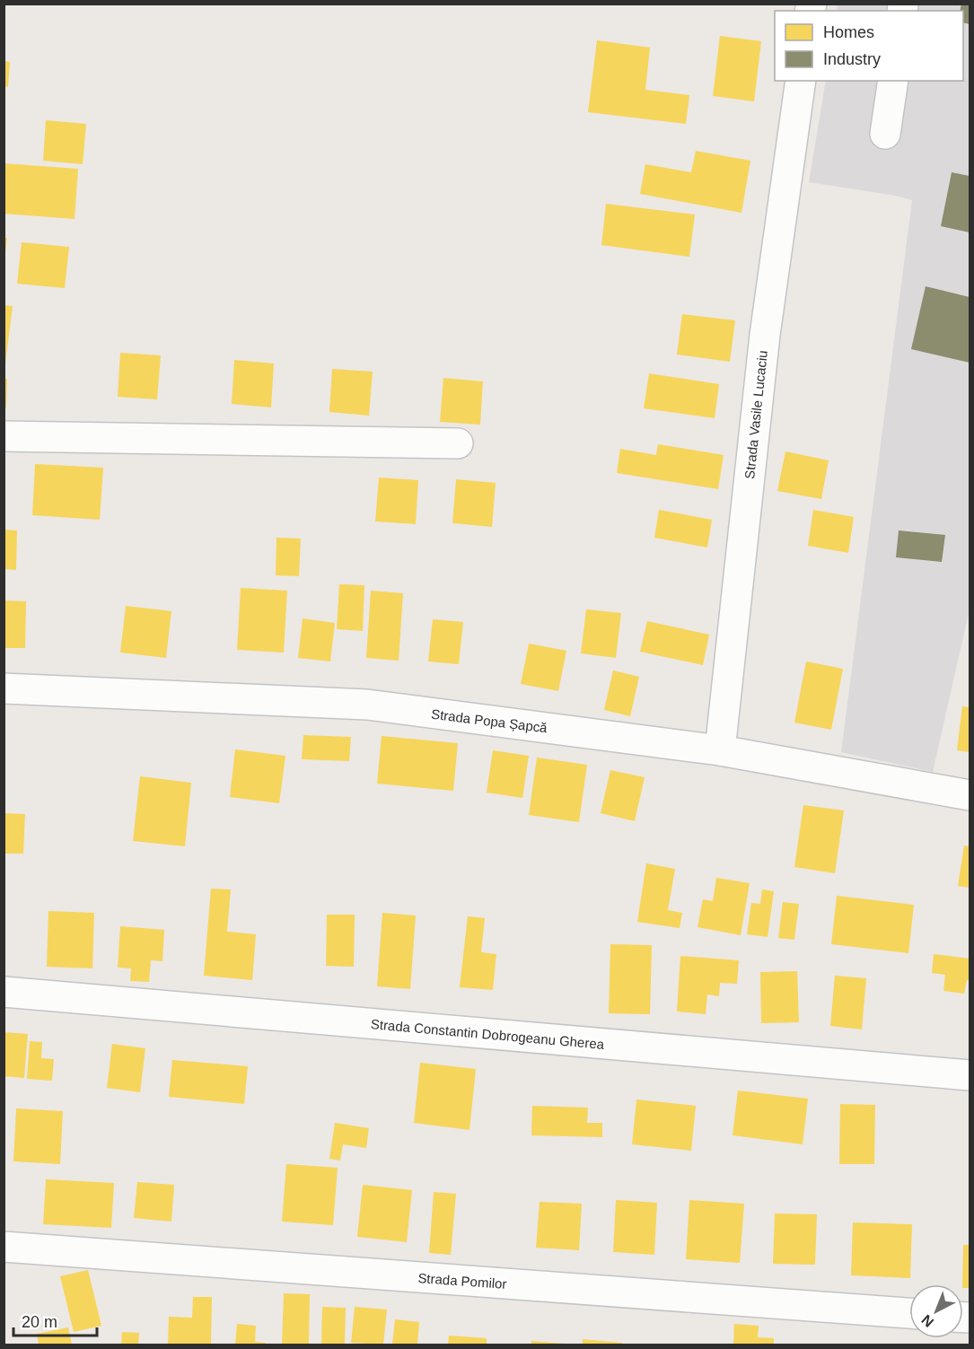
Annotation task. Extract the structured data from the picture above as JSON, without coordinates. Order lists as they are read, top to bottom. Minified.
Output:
{"streets":{"street":["Strada Vasile Lucaciu","Strada Popa Șapcă","Strada Constantin Dobrogeanu Gherea","Strada Pomilor"]},"crossings":[["Strada Vasile Lucaciu","Strada Popa Șapcă"]],"legend":["Homes","Industry"],"scale_bar":"20 m","north":"bottom left"}
